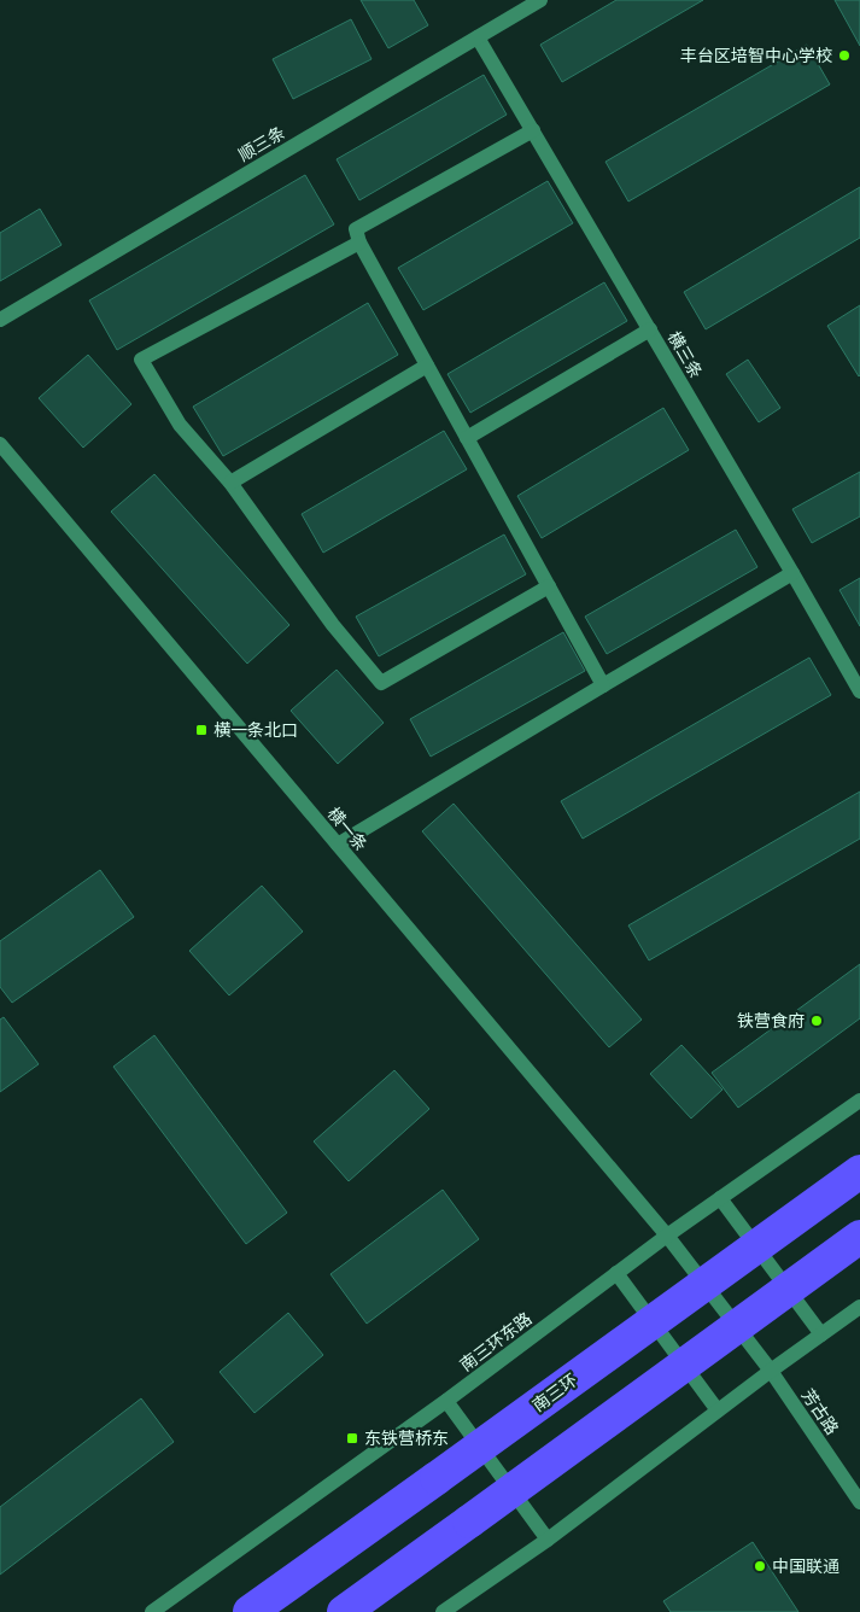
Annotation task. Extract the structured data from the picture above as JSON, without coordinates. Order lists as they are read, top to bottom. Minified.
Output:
{"streets":{"highway":["南三环"],"street":["顺三条","横三条","横一条","南三环东路","芳古路"]},"crossings":[["顺三条","横三条"],["横一条","南三环东路"],["横一条","芳古路"]],"places":{"other":["丰台区培智中心学校","铁营食府","中国联通"],"transit":["横一条北口","东铁营桥东"]}}
